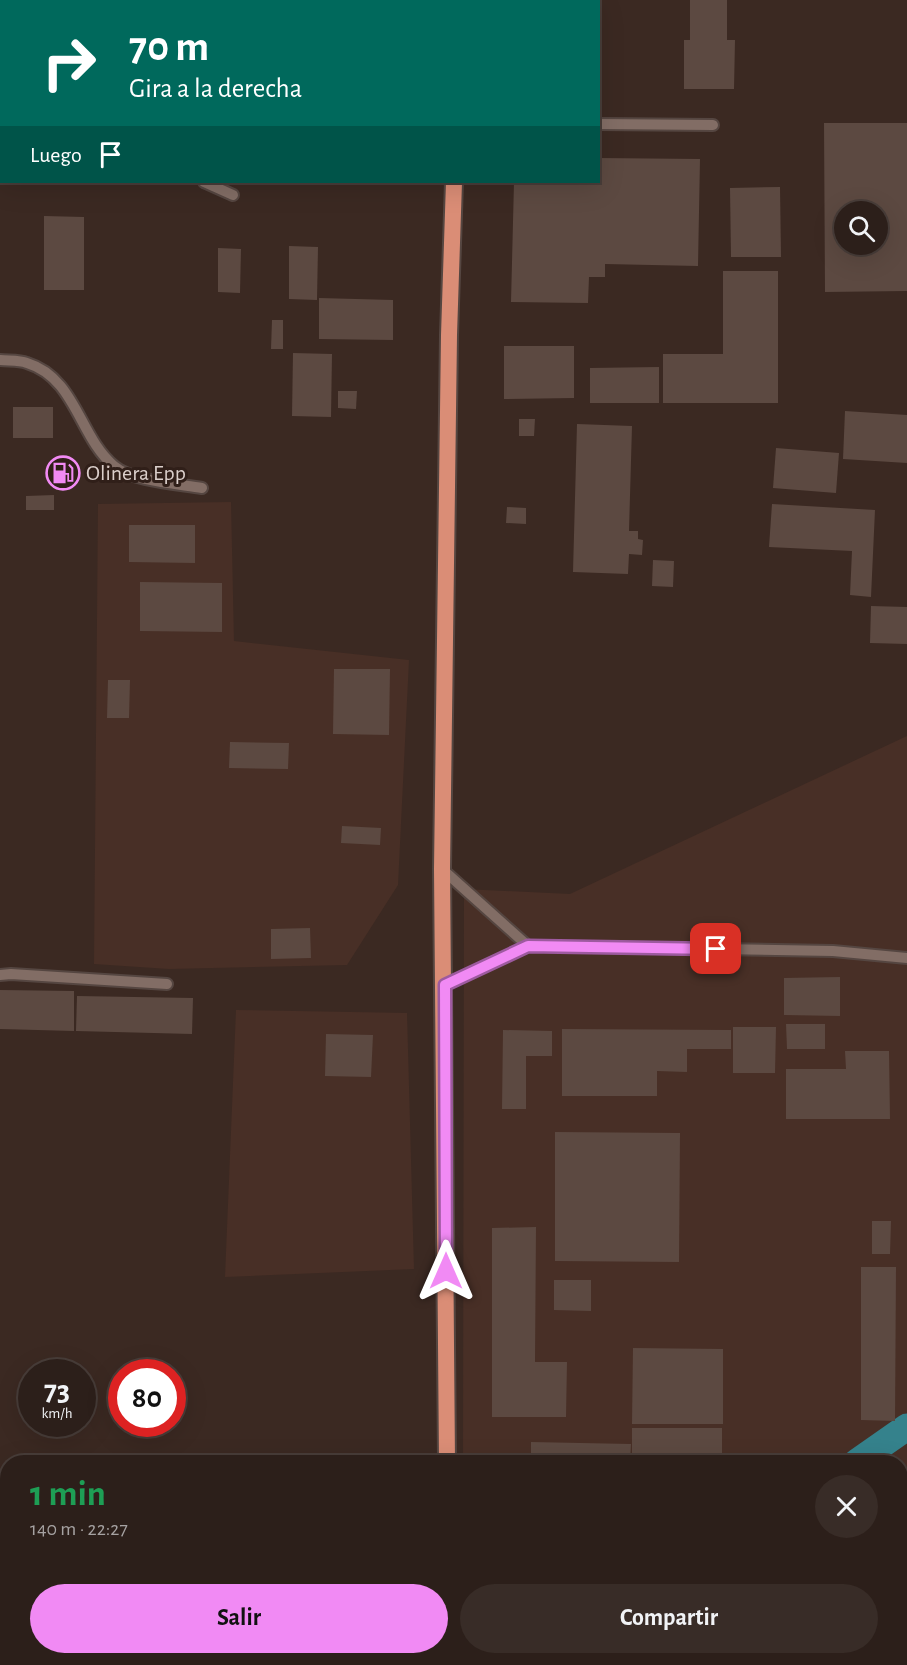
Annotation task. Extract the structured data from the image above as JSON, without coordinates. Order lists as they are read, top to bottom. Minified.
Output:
{"places":{"fuel station":["Olinera Epp"]},"page":{"turn":["70 m","Gira a la derecha"],"then":"Luego","speed":"73 km/h","limit":"80","heading":["1 min","140 m · 22:27"],"buttons":["Salir","Compartir"]}}
